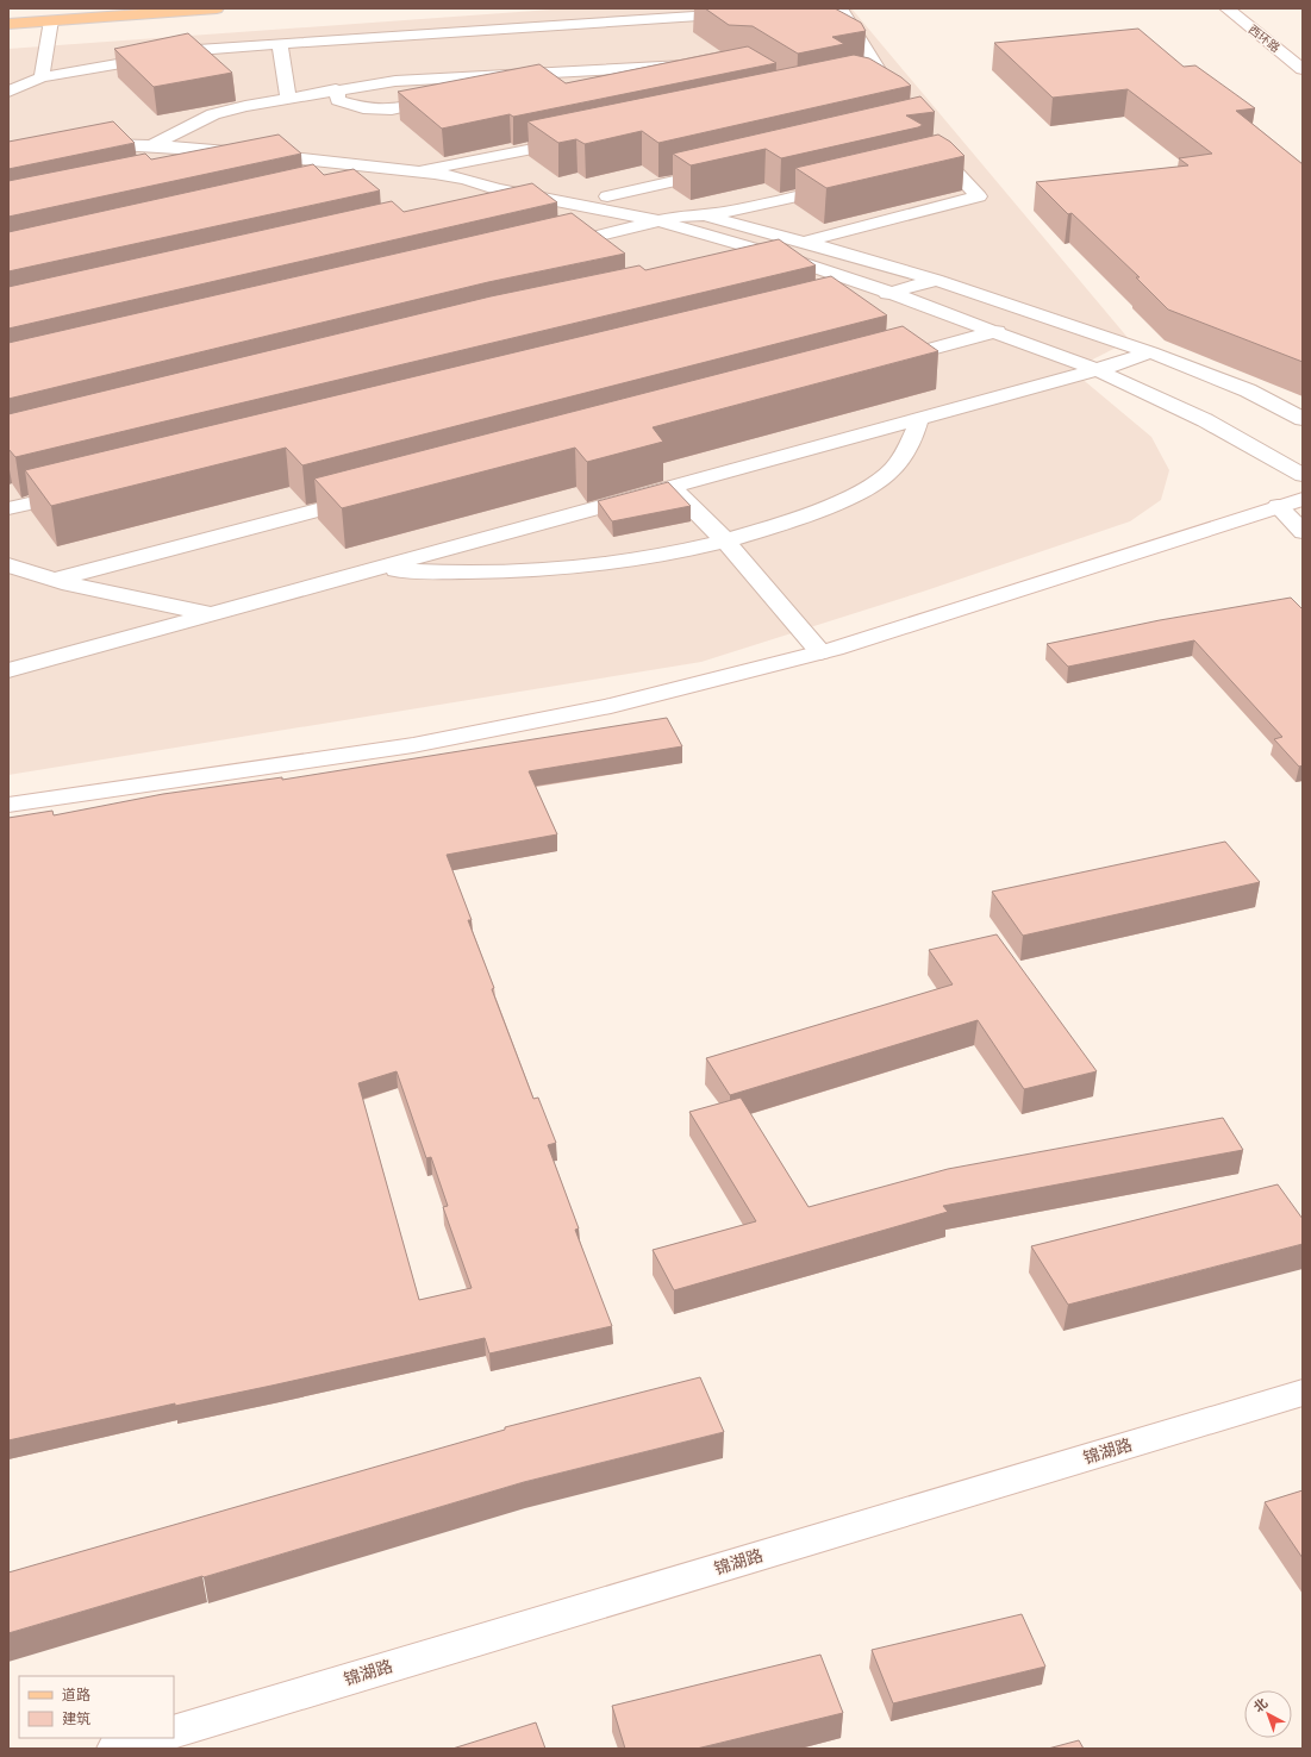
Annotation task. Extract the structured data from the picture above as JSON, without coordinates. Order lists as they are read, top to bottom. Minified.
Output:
{"streets":{"street":["西环路","锦湖路"]},"legend":["道路","建筑"],"north":"top left"}
